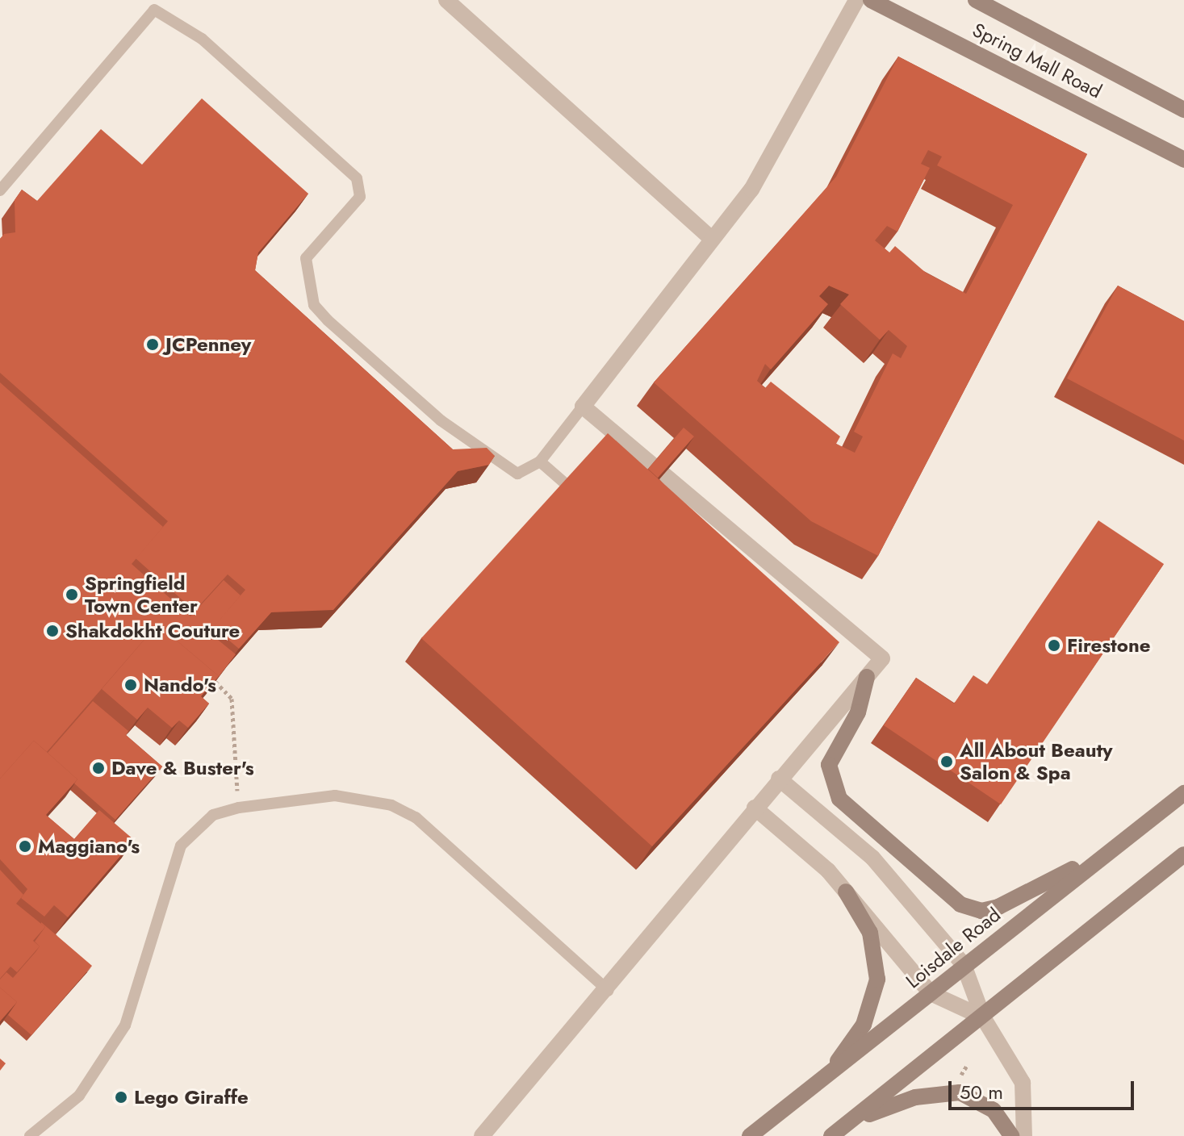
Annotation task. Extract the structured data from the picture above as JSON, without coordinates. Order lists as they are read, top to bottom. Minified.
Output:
{"streets":{"main road":["Spring Mall Road","Loisdale Road"]},"places":["JCPenney","Springfield Town Center","Shakdokht Couture","Firestone","Nando's","All About Beauty Salon & Spa","Dave & Buster's","Maggiano's","Lego Giraffe"],"scale_bar":"50 m"}
